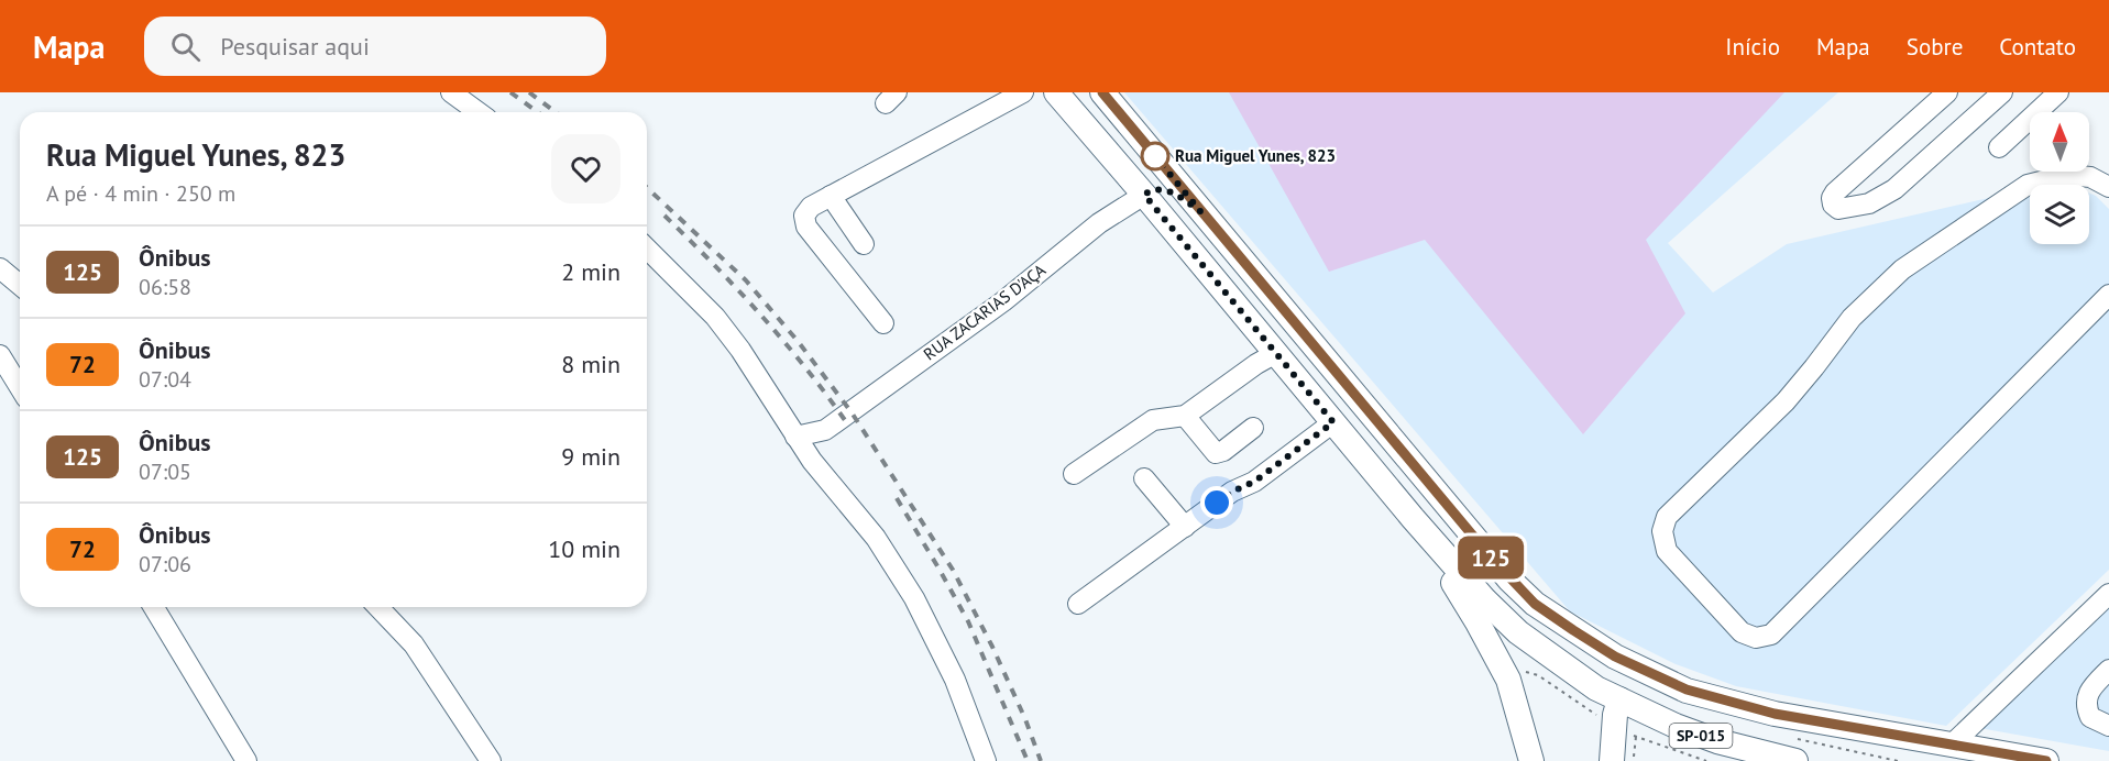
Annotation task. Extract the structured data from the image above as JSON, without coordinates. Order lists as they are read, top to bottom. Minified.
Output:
{"streets":{"main road":["SP-015"],"street":["RUA ZACARIAS D'AÇA"]},"crossings":[["RUA ZACARIAS D'AÇA","SP-015"]],"places":["Rua Miguel Yunes, 823"],"lines":["bus line 125"],"north":"top","page":{"header":"Mapa","search":"Pesquisar aqui","nav":["Início","Mapa","Sobre","Contato"],"on_map":"125","heading":["Rua Miguel Yunes, 823","A pé · 4 min · 250 m"],"list":[{"mark":"125","name":"Ônibus","note":"06:58","value":"2 min"},{"mark":"72","name":"Ônibus","note":"07:04","value":"8 min"},{"mark":"125","name":"Ônibus","note":"07:05","value":"9 min"},{"mark":"72","name":"Ônibus","note":"07:06","value":"10 min"}]}}
